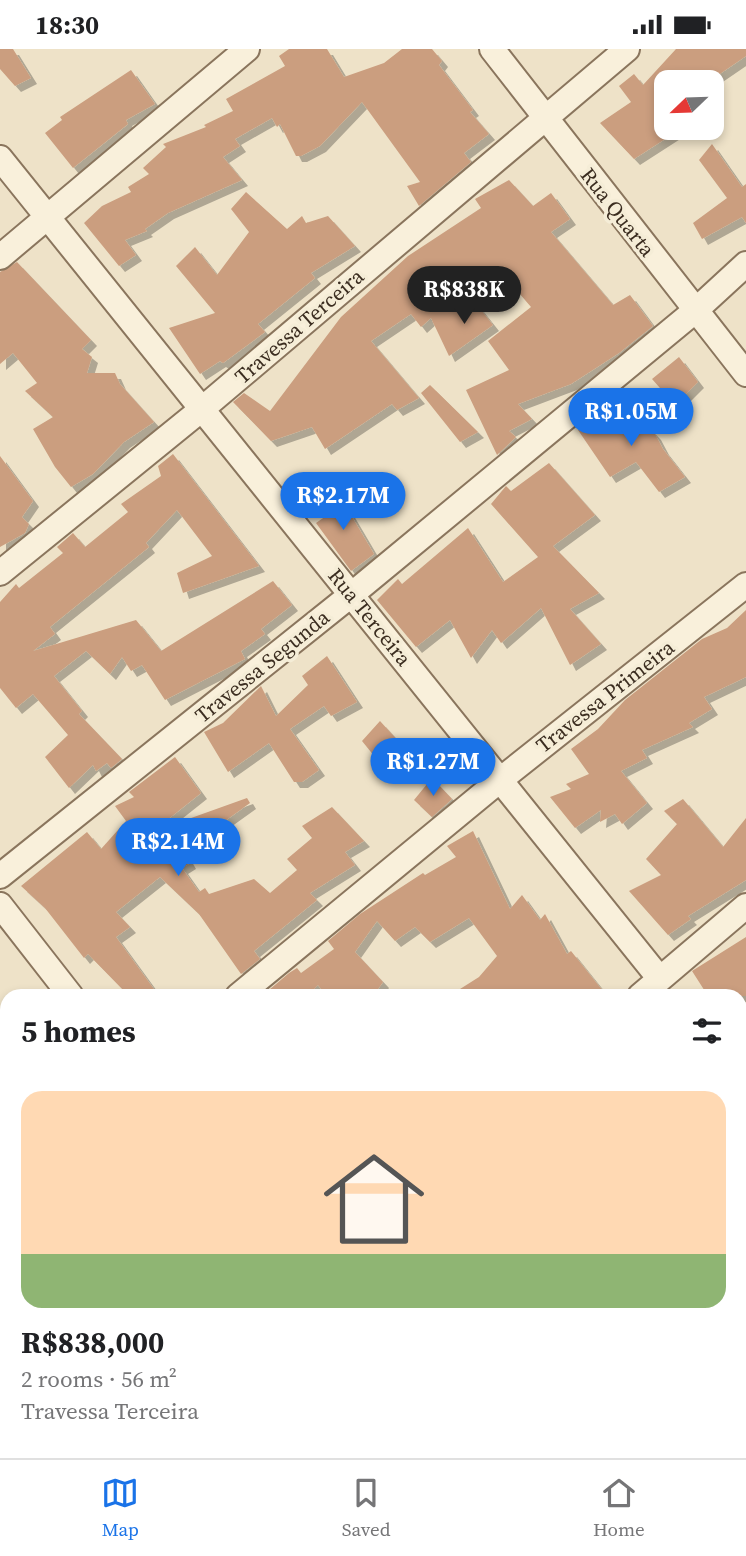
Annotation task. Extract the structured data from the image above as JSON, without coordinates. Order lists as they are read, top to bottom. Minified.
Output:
{"streets":{"street":["Rua Quarta","Travessa Terceira","Rua Terceira","Travessa Segunda","Travessa Primeira"]},"crossings":[["Rua Quarta","Travessa Terceira"],["Rua Quarta","Travessa Segunda"],["Travessa Terceira","Rua Terceira"],["Rua Terceira","Travessa Segunda"],["Rua Terceira","Travessa Primeira"]],"north":"bottom left","page":{"status":"18:30","price":["R$838K","R$1.05M","R$2.17M","R$1.27M","R$2.14M"],"heading":"5 homes","list":[{"name":"R$838,000","note":"2 rooms · 56 m² · Travessa Terceira"}],"tabs":["Map","Saved","Home"]}}
